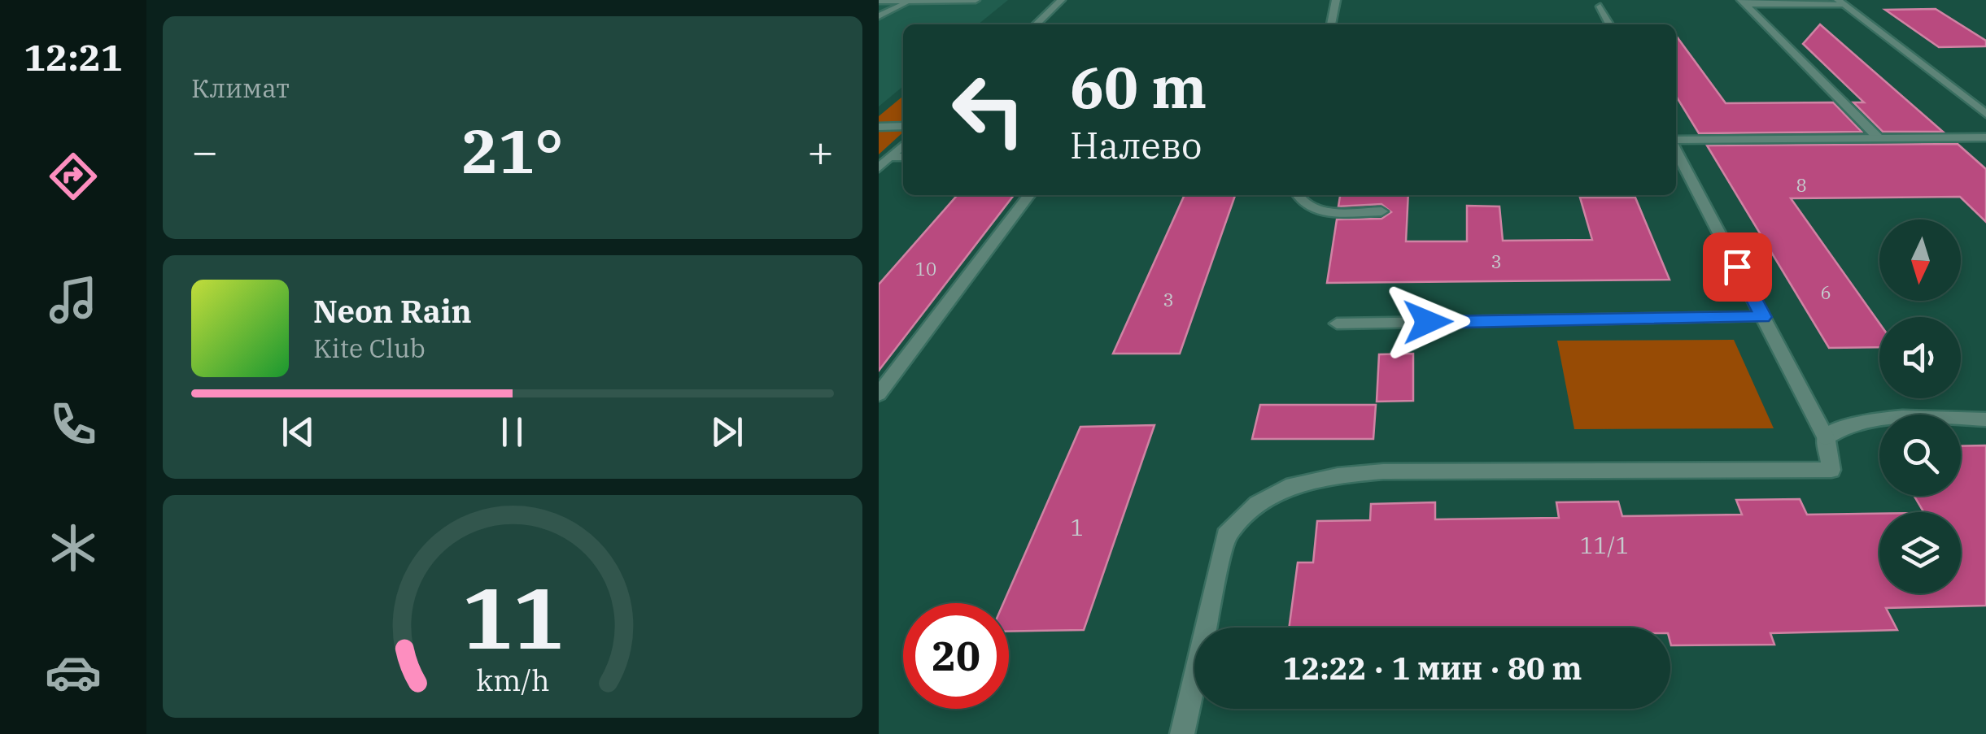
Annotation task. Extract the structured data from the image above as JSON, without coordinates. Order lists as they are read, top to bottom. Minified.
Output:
{"house_numbers":["8","3","10","6","3","1","11/1"],"north":"bottom","page":{"tabs":"12:21","tile":"Климат","turn":["60 m","Налево"],"heat":["−","21°","+"],"song":["Neon Rain","Kite Club"],"limit":"20","trip":"12:22 · 1 мин · 80 m","gauge":["11","km/h"]}}
